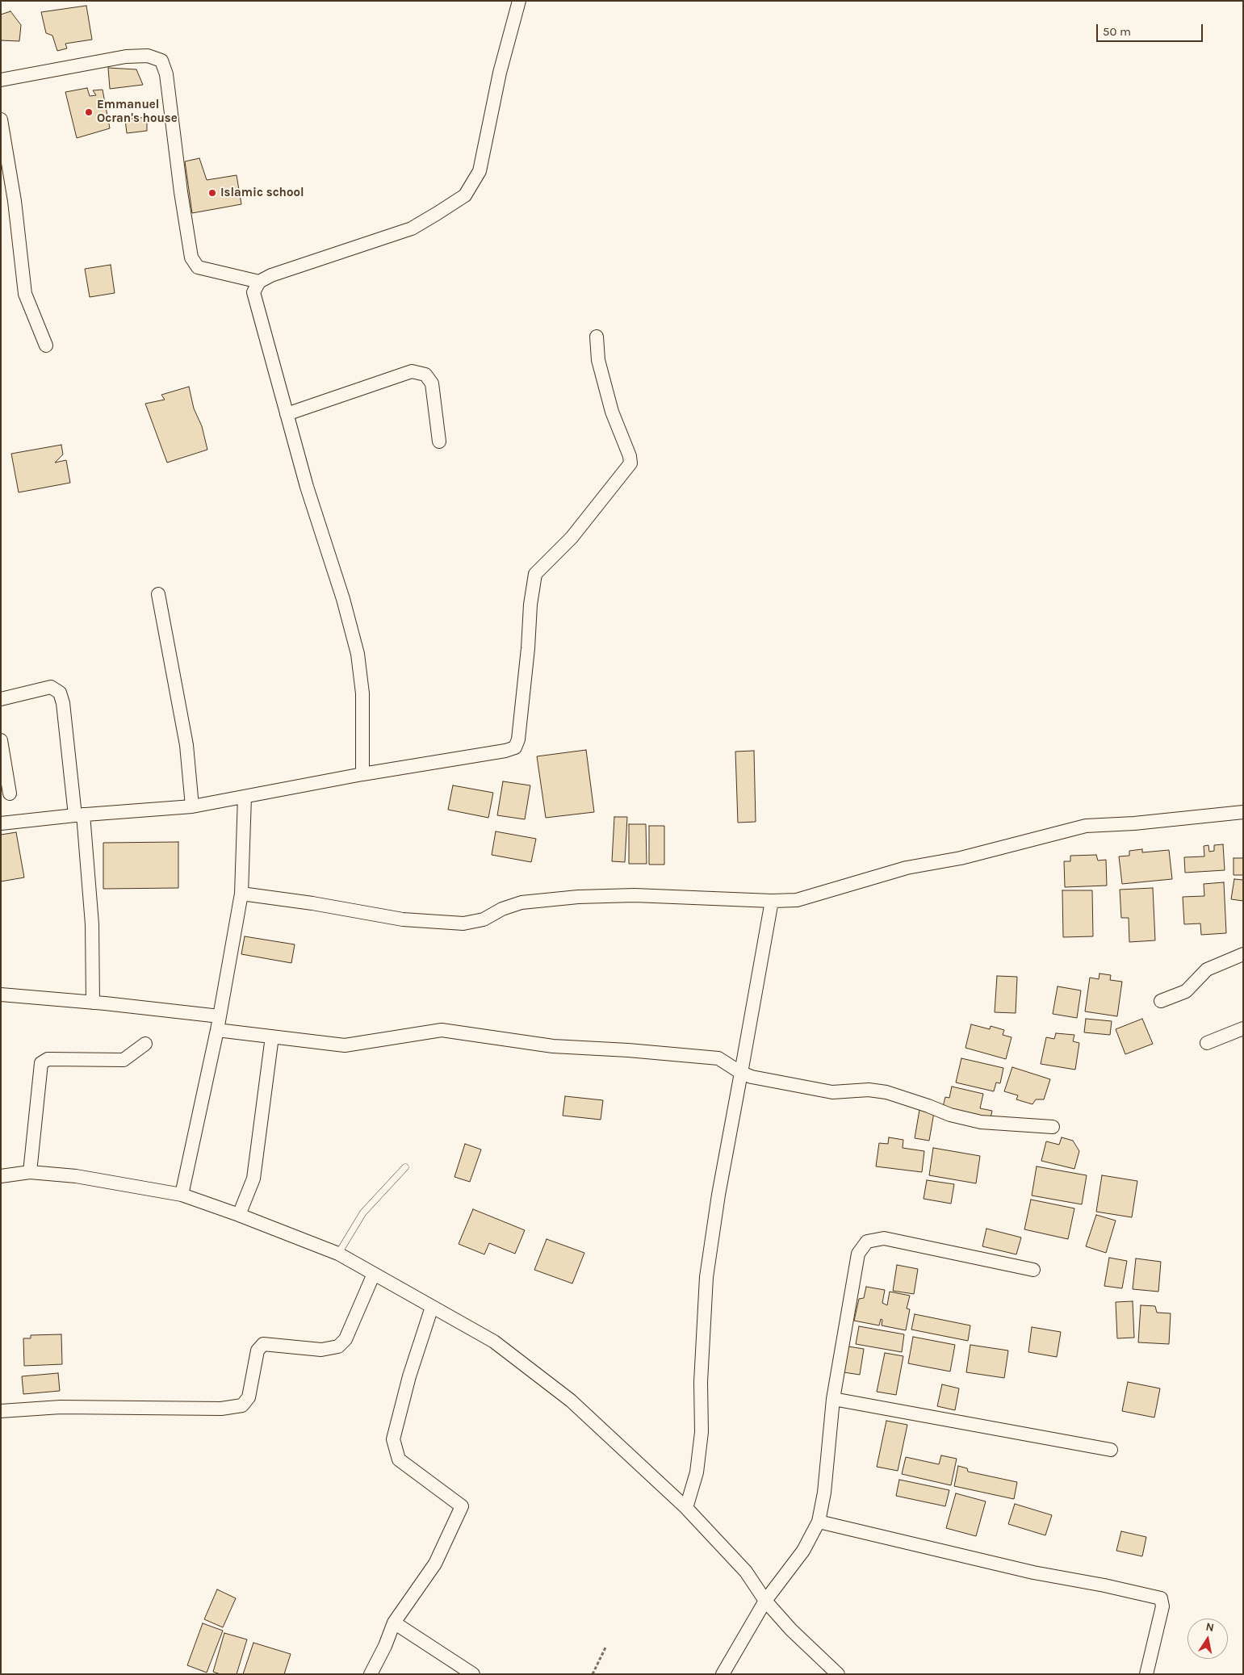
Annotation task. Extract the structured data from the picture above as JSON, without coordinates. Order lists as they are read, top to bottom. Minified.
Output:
{"places":["Emmanuel Ocran's house","Islamic school"],"scale_bar":"50 m","north":"top"}
